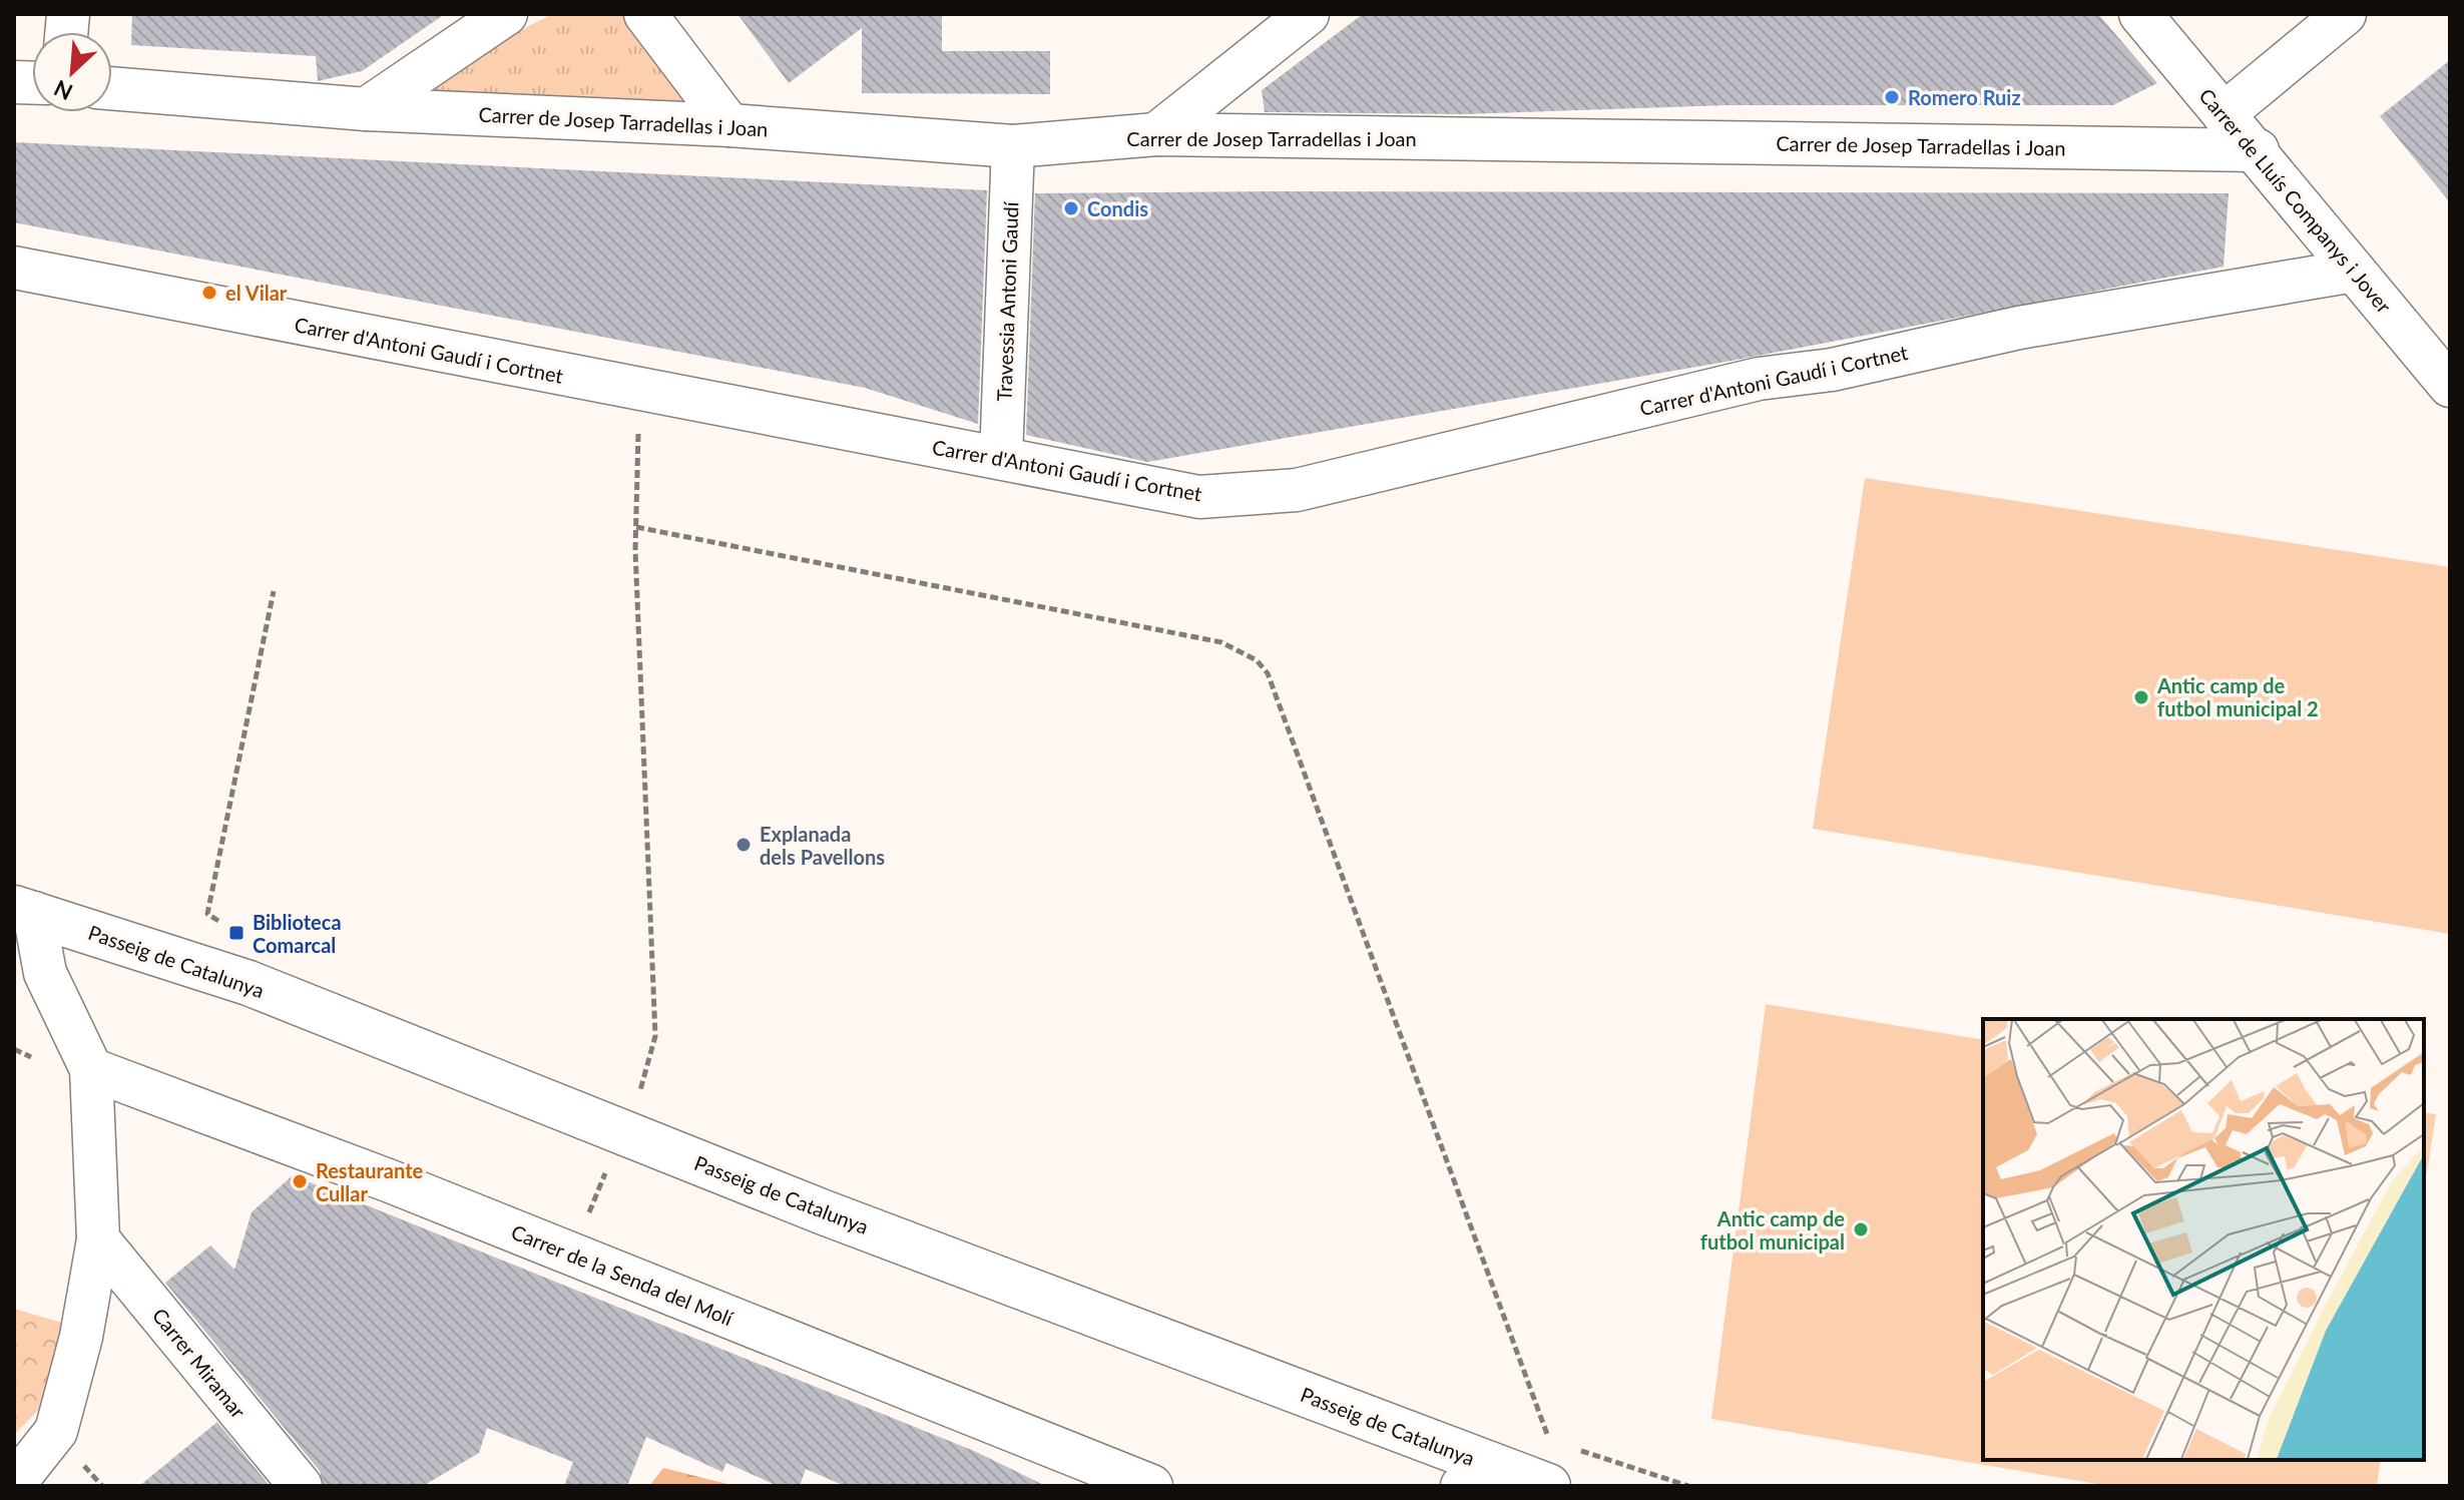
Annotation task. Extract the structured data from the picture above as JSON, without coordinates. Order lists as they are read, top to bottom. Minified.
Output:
{"streets":{"street":["Carrer de Josep Tarradellas i Joan","Carrer de Lluís Companys i Jover","Travessia Antoni Gaudí","Carrer d'Antoni Gaudí i Cortnet","Passeig de Catalunya","Carrer de la Senda del Molí","Carrer Miramar"]},"crossings":[["Carrer de Josep Tarradellas i Joan","Carrer de Lluís Companys i Jover"],["Carrer de Josep Tarradellas i Joan","Travessia Antoni Gaudí"],["Carrer de Lluís Companys i Jover","Carrer d'Antoni Gaudí i Cortnet"],["Travessia Antoni Gaudí","Carrer d'Antoni Gaudí i Cortnet"]],"places":{"other":["Romero Ruiz","Condis","el Vilar","Antic camp de futbol municipal 2","Explanada dels Pavellons","Restaurante Cullar","Antic camp de futbol municipal"],"transit":["Biblioteca Comarcal"]},"north":"bottom left"}
